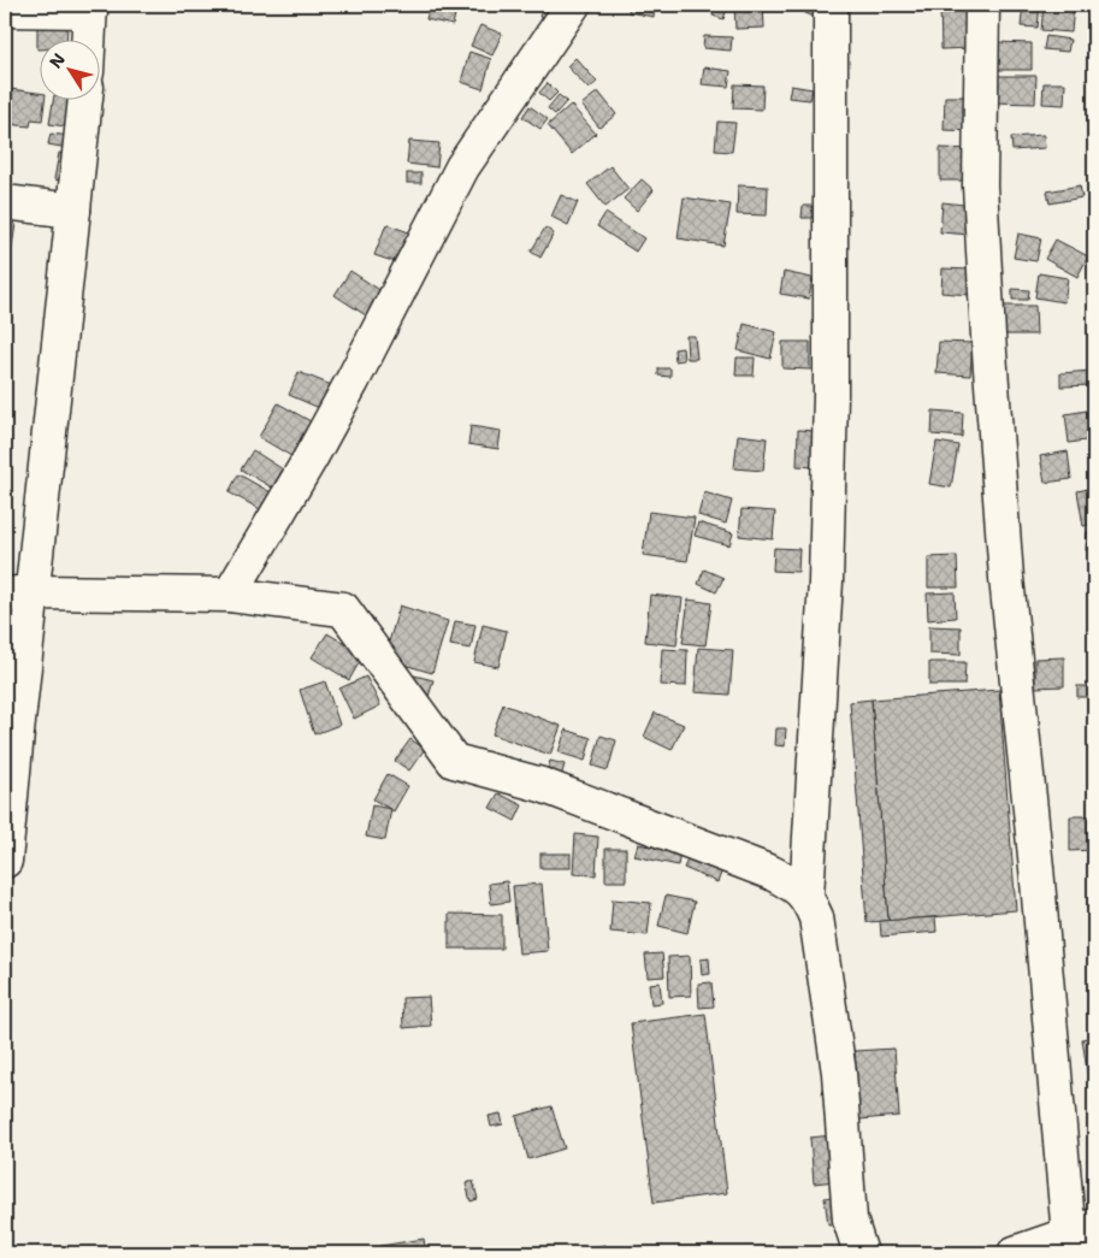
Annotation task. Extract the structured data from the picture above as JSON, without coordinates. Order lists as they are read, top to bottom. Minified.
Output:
{"north":"top left"}
